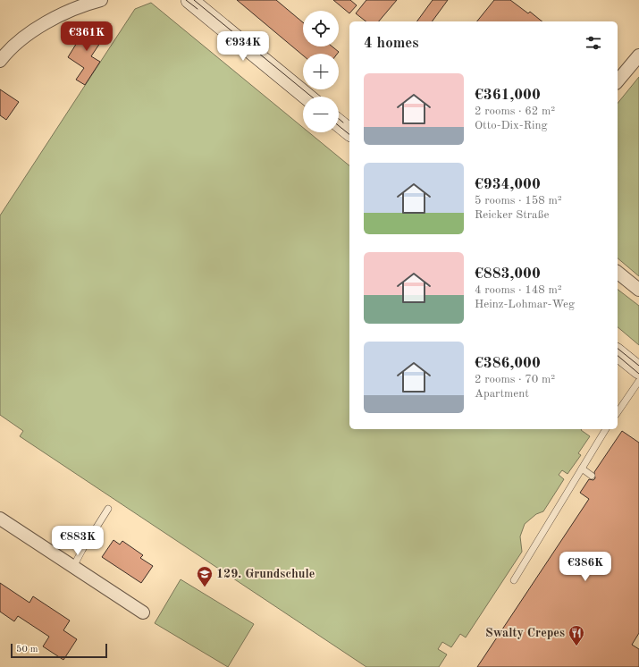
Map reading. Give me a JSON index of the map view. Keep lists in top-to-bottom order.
{
  "places": {
    "school or university": ["129. Grundschule"],
    "restaurant": ["Swalty Crepes"]
  },
  "scale_bar": "50 m",
  "page": {
    "map_buttons": ["+", "−"],
    "price": [
      "€361K",
      "€934K",
      "€883K",
      "€386K"
    ],
    "heading": "4 homes",
    "list": [
      {
        "name": "€361,000",
        "note": "2 rooms · 62 m² · Otto-Dix-Ring"
      },
      {
        "name": "€934,000",
        "note": "5 rooms · 158 m² · Reicker Straße"
      },
      {
        "name": "€883,000",
        "note": "4 rooms · 148 m² · Heinz-Lohmar-Weg"
      },
      {
        "name": "€386,000",
        "note": "2 rooms · 70 m² · Apartment"
      }
    ],
    "scale": "50 m"
  }
}
